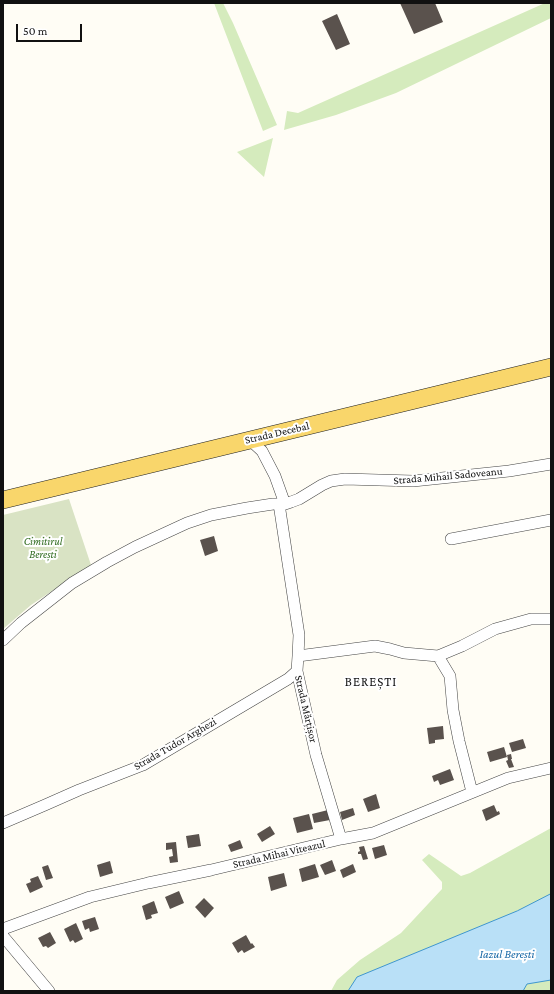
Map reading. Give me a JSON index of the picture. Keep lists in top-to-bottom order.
{
  "streets": {
    "main road": ["Strada Decebal"],
    "street": [
      "Strada Mihail Sadoveanu",
      "Strada Mărțișor",
      "Strada Tudor Arghezi",
      "Strada Mihai Viteazul"
    ]
  },
  "crossings": [
    ["Strada Decebal", "Strada Mărțișor"],
    ["Strada Mihail Sadoveanu", "Strada Mărțișor"],
    ["Strada Mărțișor", "Strada Tudor Arghezi"],
    ["Strada Mărțișor", "Strada Mihai Viteazul"]
  ],
  "districts": ["BEREȘTI"],
  "water": ["Iazul Berești"],
  "parks": ["Cimitirul Berești"],
  "scale_bar": "50 m"
}
